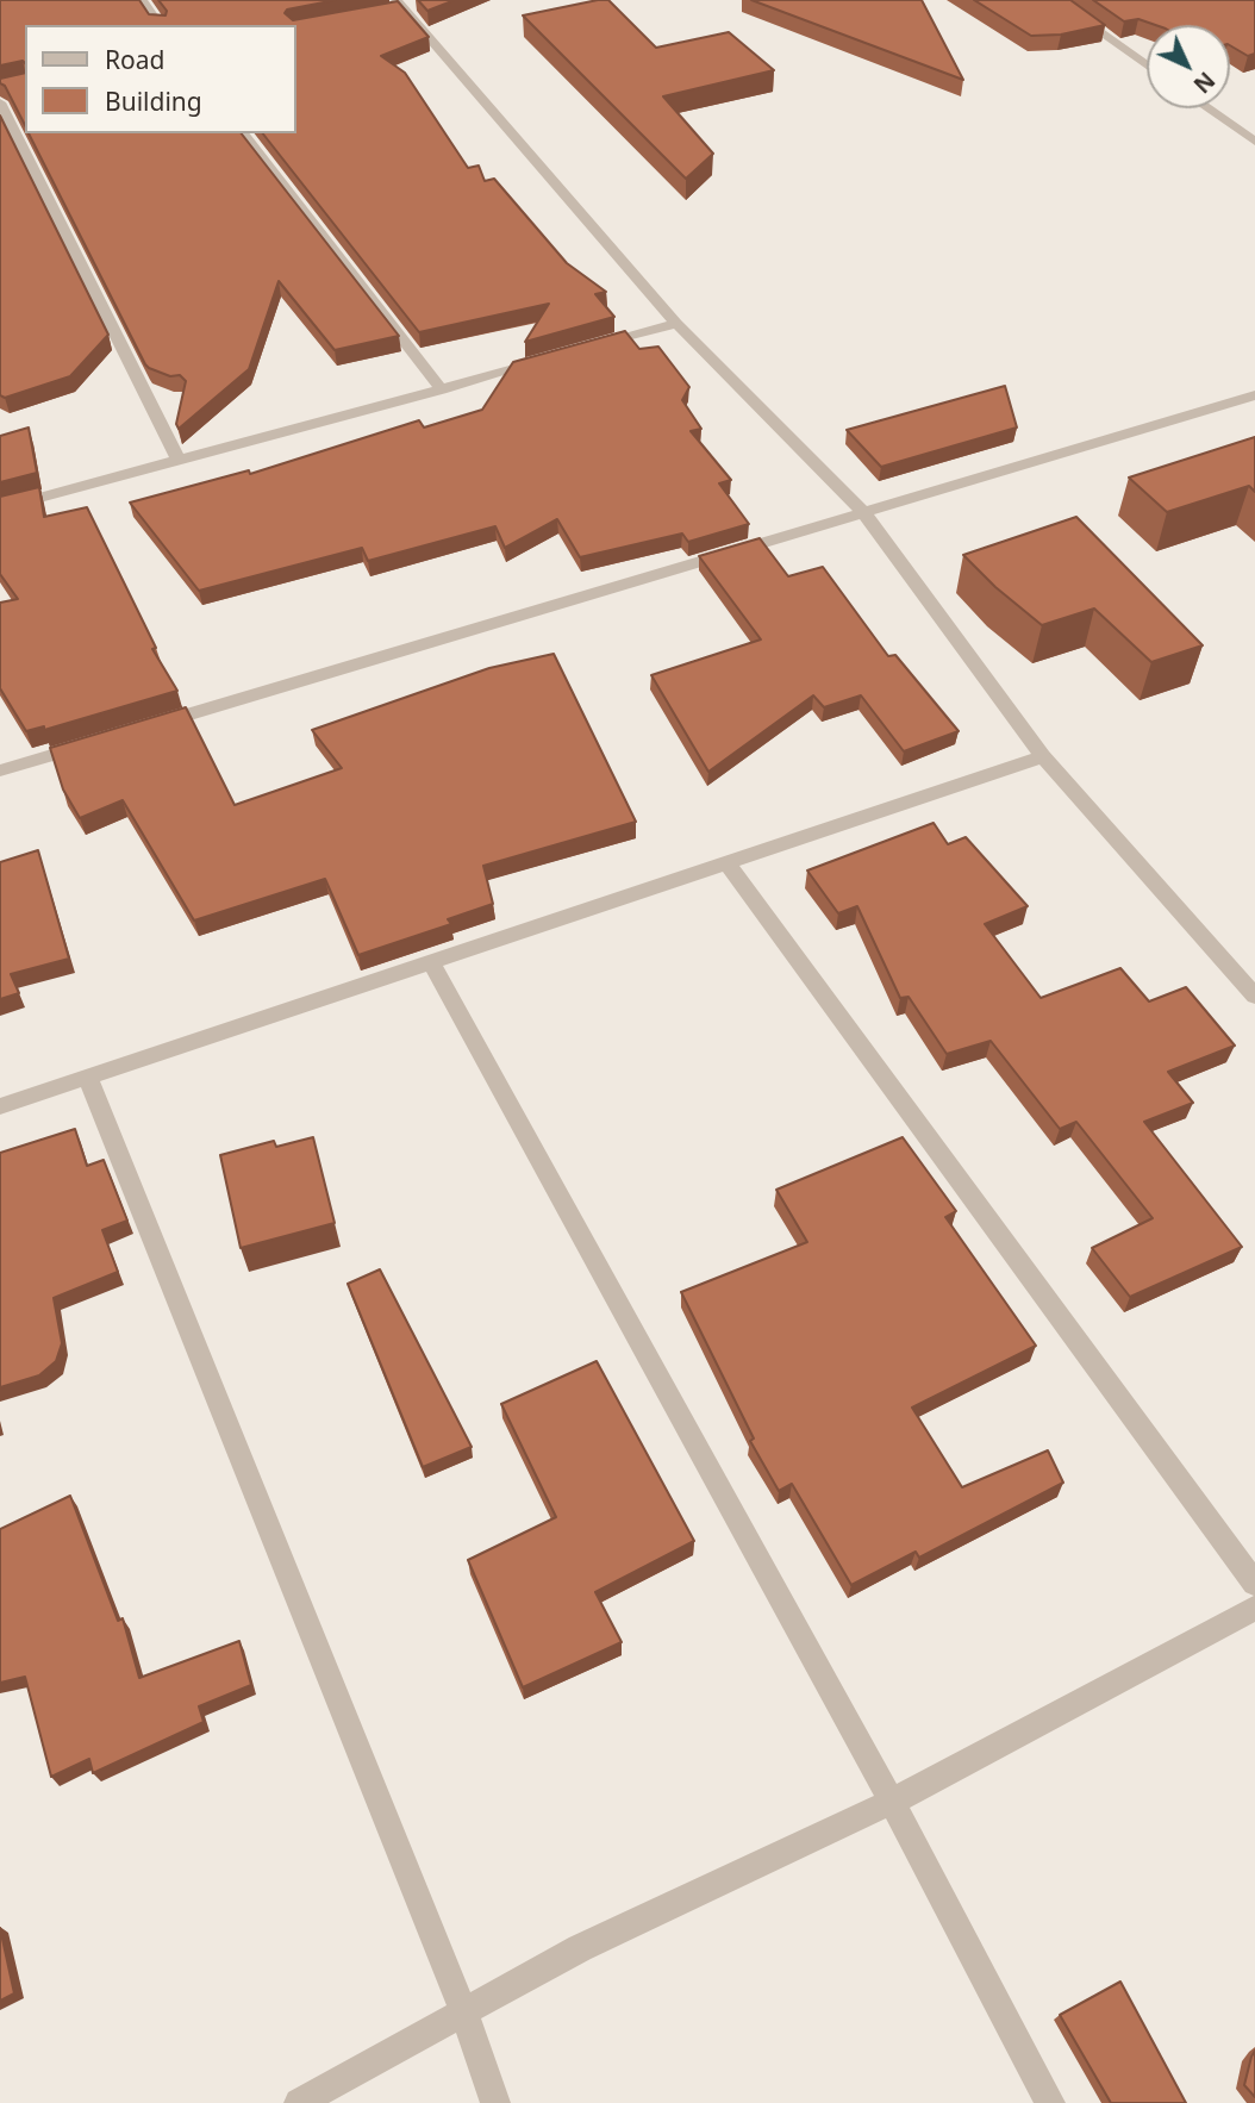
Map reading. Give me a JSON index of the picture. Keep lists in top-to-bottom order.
{
  "legend": ["Road", "Building"],
  "north": "bottom right"
}
